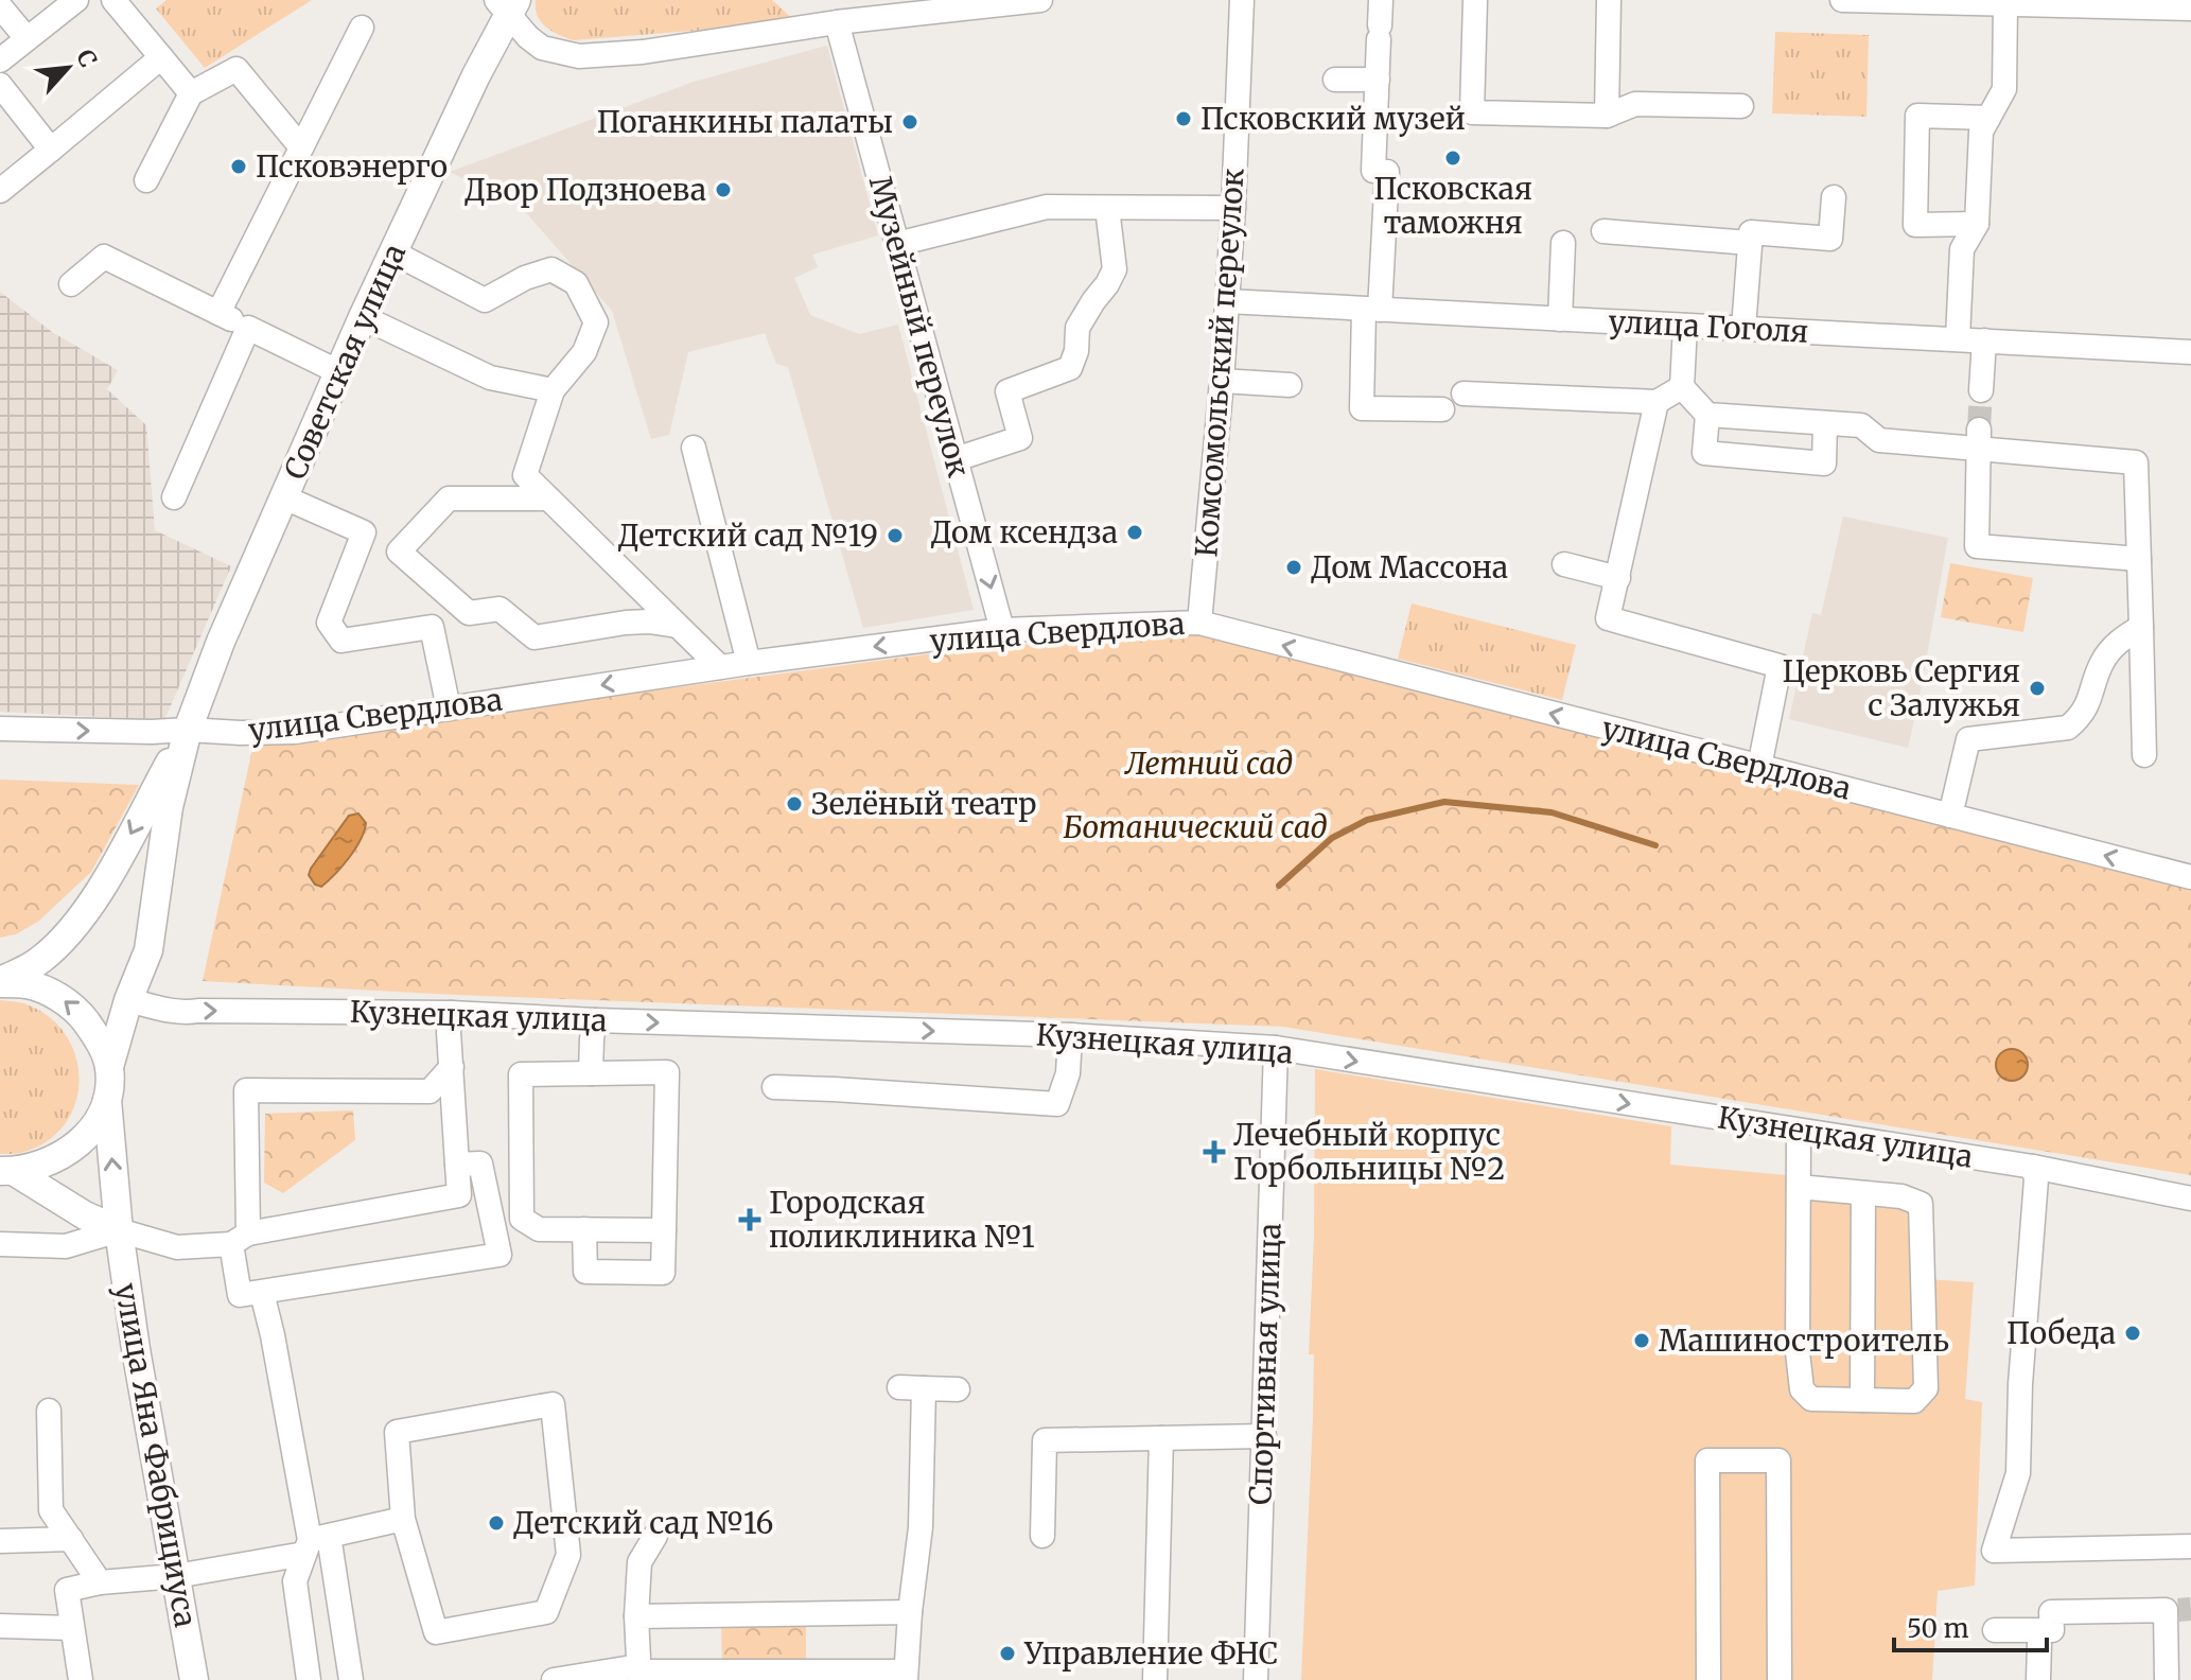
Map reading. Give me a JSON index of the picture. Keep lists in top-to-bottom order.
{
  "streets": {
    "main road": ["Советская улица", "улица Яна Фабрициуса"],
    "street": [
      "Музейный переулок",
      "улица Гоголя",
      "Комсомольский переулок",
      "улица Свердлова",
      "Кузнецкая улица",
      "Спортивная улица"
    ]
  },
  "crossings": [
    ["Музейный переулок", "улица Свердлова"],
    ["улица Гоголя", "Комсомольский переулок"],
    ["Советская улица", "улица Свердлова"],
    ["Советская улица", "Кузнецкая улица"],
    ["Советская улица", "улица Яна Фабрициуса"],
    ["Комсомольский переулок", "улица Свердлова"],
    ["Кузнецкая улица", "Спортивная улица"]
  ],
  "one_way": ["Кузнецкая улица"],
  "parks": ["Летний сад", "Ботанический сад"],
  "places": {
    "other": [
      "Псковский музей",
      "Поганкины палаты",
      "Псковская таможня",
      "Псковэнерго",
      "Двор Подзноева",
      "Дом ксендза",
      "Детский сад №19",
      "Дом Масcона",
      "Церковь Сергия с Залужья",
      "Зелёный театр",
      "Победа",
      "Машиностроитель",
      "Детский сад №16",
      "Управление ФНС"
    ],
    "health": ["Лечебный корпус Горбольницы №2", "Городская поликлиника №1"]
  },
  "scale_bar": "50 m",
  "north": "top right"
}
